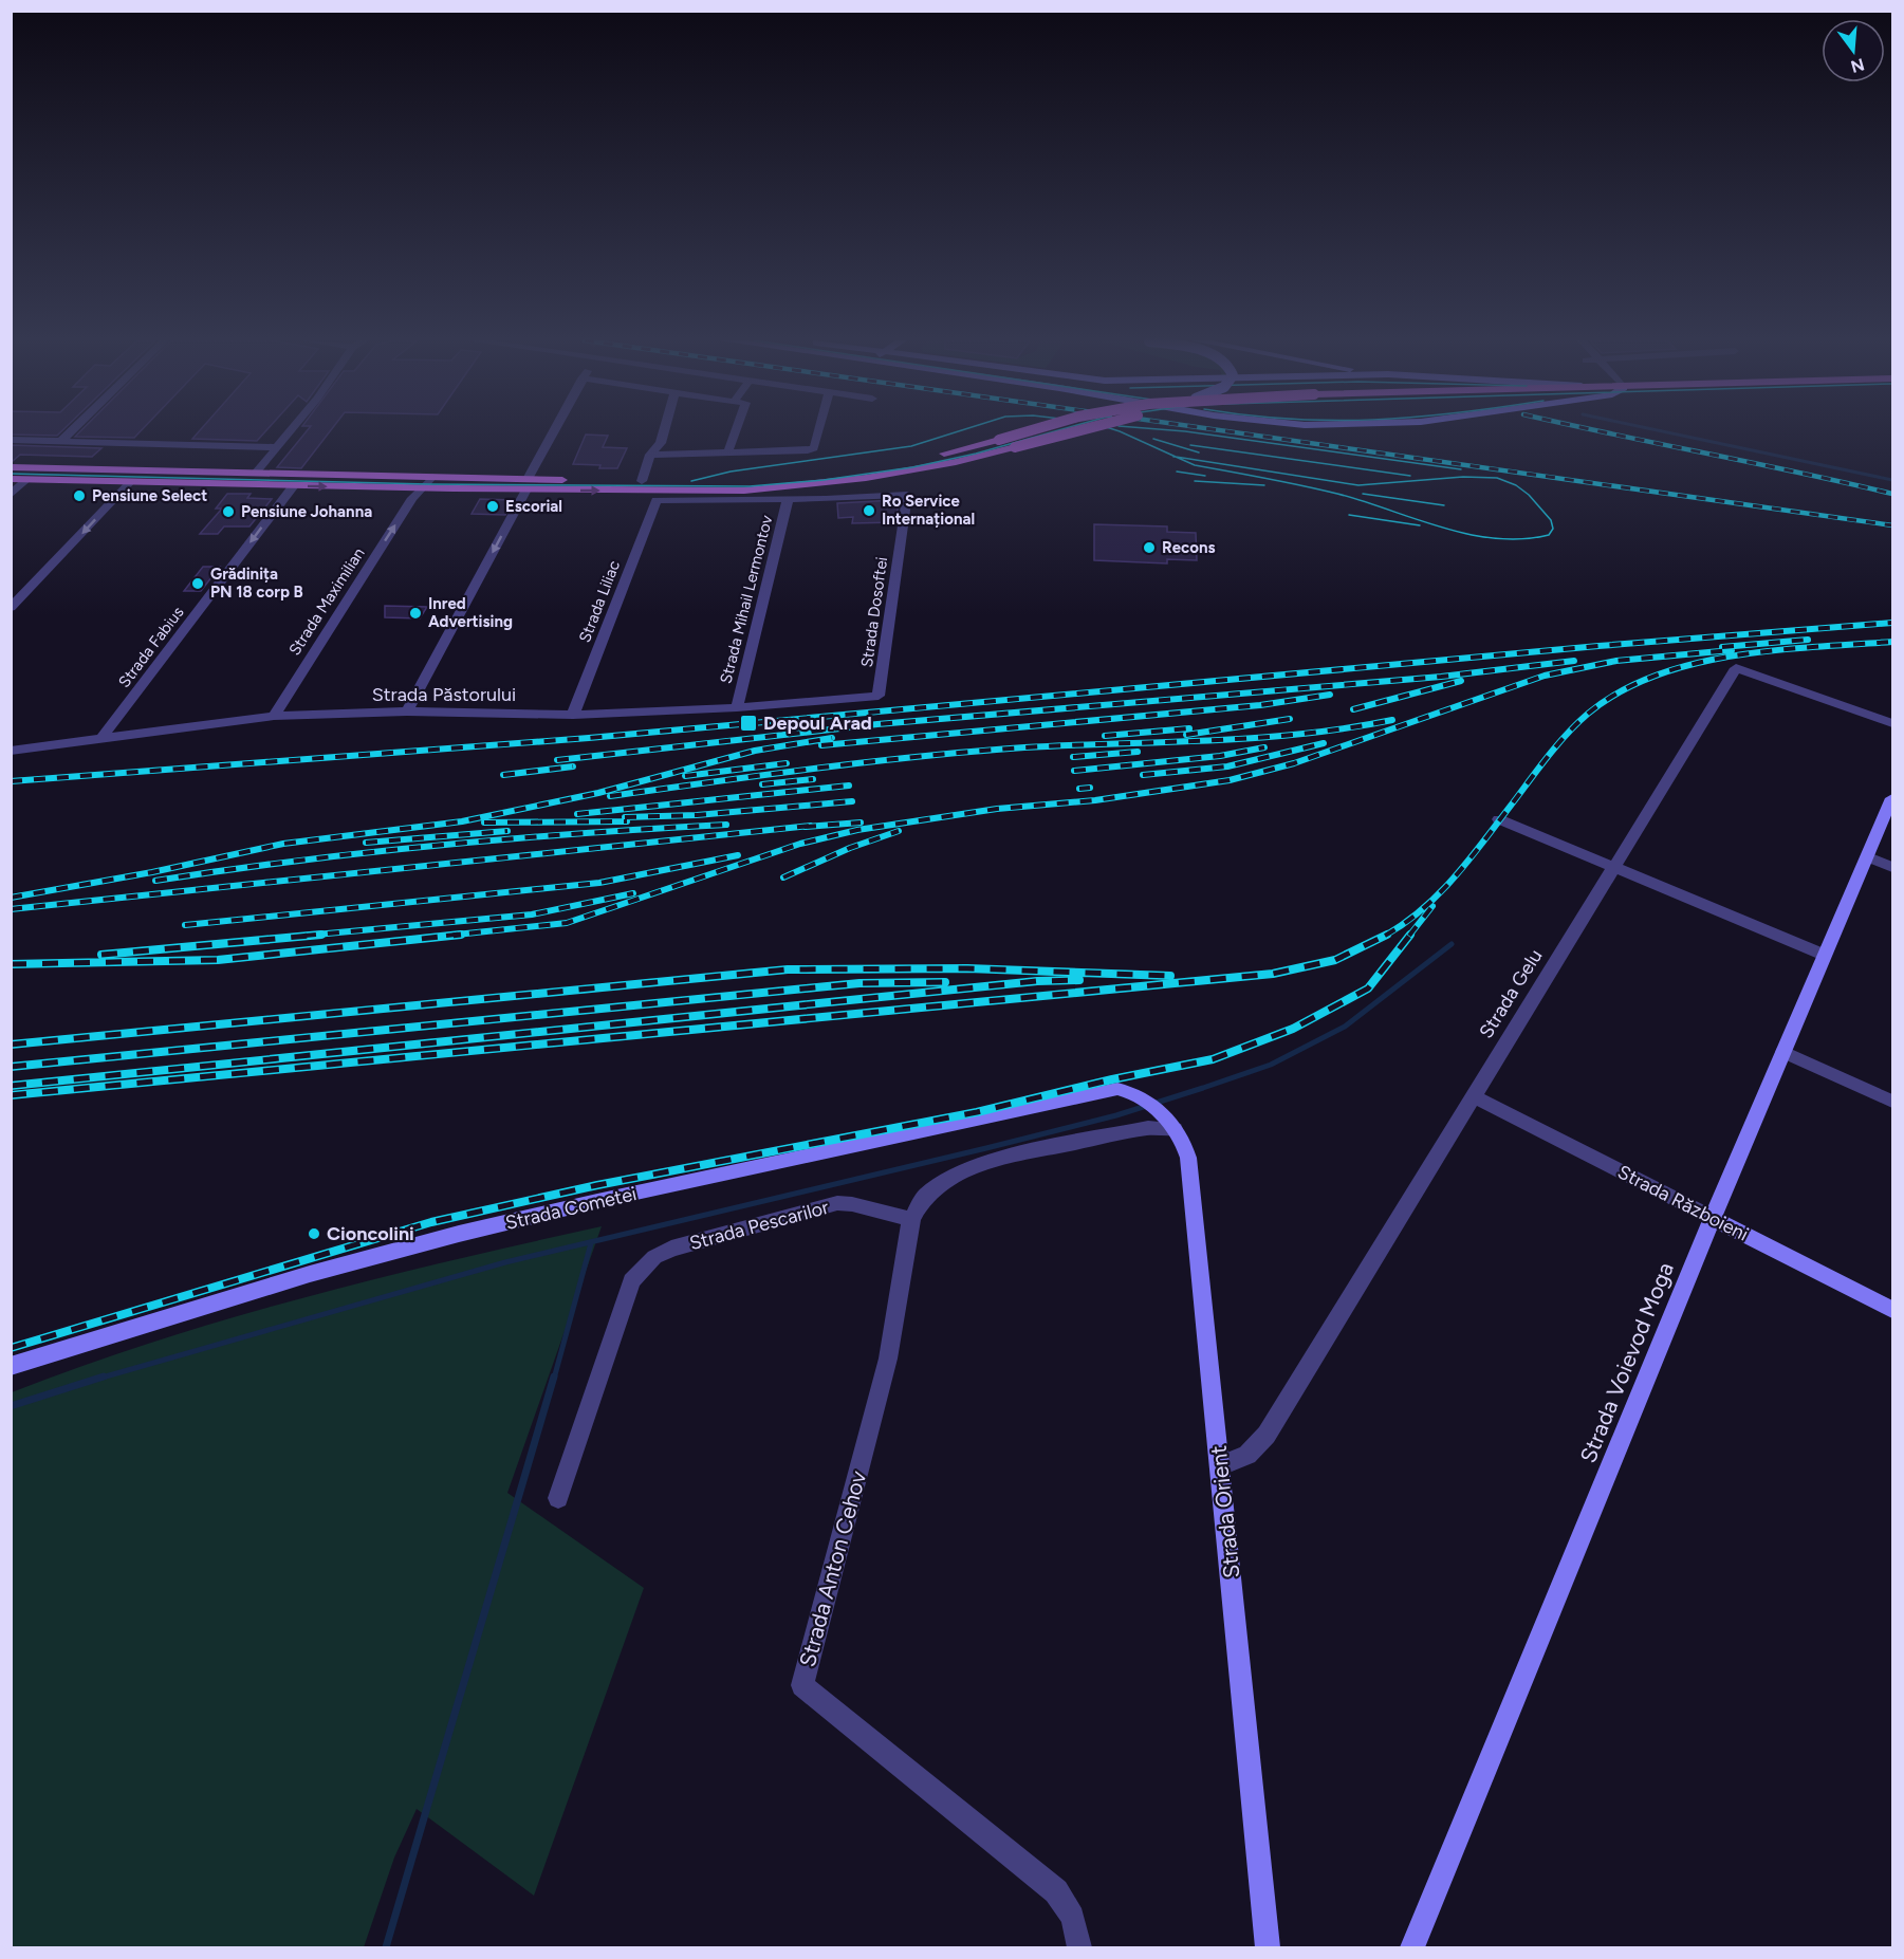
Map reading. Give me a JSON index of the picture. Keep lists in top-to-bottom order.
{
  "streets": {
    "street": [
      "Strada Mihail Lermontov",
      "Strada Maximilian",
      "Strada Liliac",
      "Strada Dosoftei",
      "Strada Fabius",
      "Strada Păstorului",
      "Strada Gelu",
      "Strada Războieni",
      "Strada Cometei",
      "Strada Pescarilor",
      "Strada Voievod Moga",
      "Strada Orient",
      "Strada Anton Cehov"
    ]
  },
  "crossings": [
    ["Strada Mihail Lermontov", "Strada Liliac"],
    ["Strada Mihail Lermontov", "Strada Dosoftei"],
    ["Strada Mihail Lermontov", "Strada Păstorului"],
    ["Strada Maximilian", "Strada Păstorului"],
    ["Strada Liliac", "Strada Dosoftei"],
    ["Strada Liliac", "Strada Păstorului"],
    ["Strada Dosoftei", "Strada Păstorului"],
    ["Strada Fabius", "Strada Păstorului"],
    ["Strada Gelu", "Strada Războieni"],
    ["Strada Gelu", "Strada Orient"],
    ["Strada Războieni", "Strada Voievod Moga"],
    ["Strada Cometei", "Strada Orient"],
    ["Strada Pescarilor", "Strada Anton Cehov"]
  ],
  "places": {
    "other": [
      "Pensiune Select",
      "Escorial",
      "Ro Service Internațional",
      "Pensiune Johanna",
      "Recons",
      "Grădinița PN 18 corp B",
      "Inred Advertising",
      "Cioncolini"
    ],
    "transit": ["Depoul Arad"]
  },
  "north": "bottom"
}
